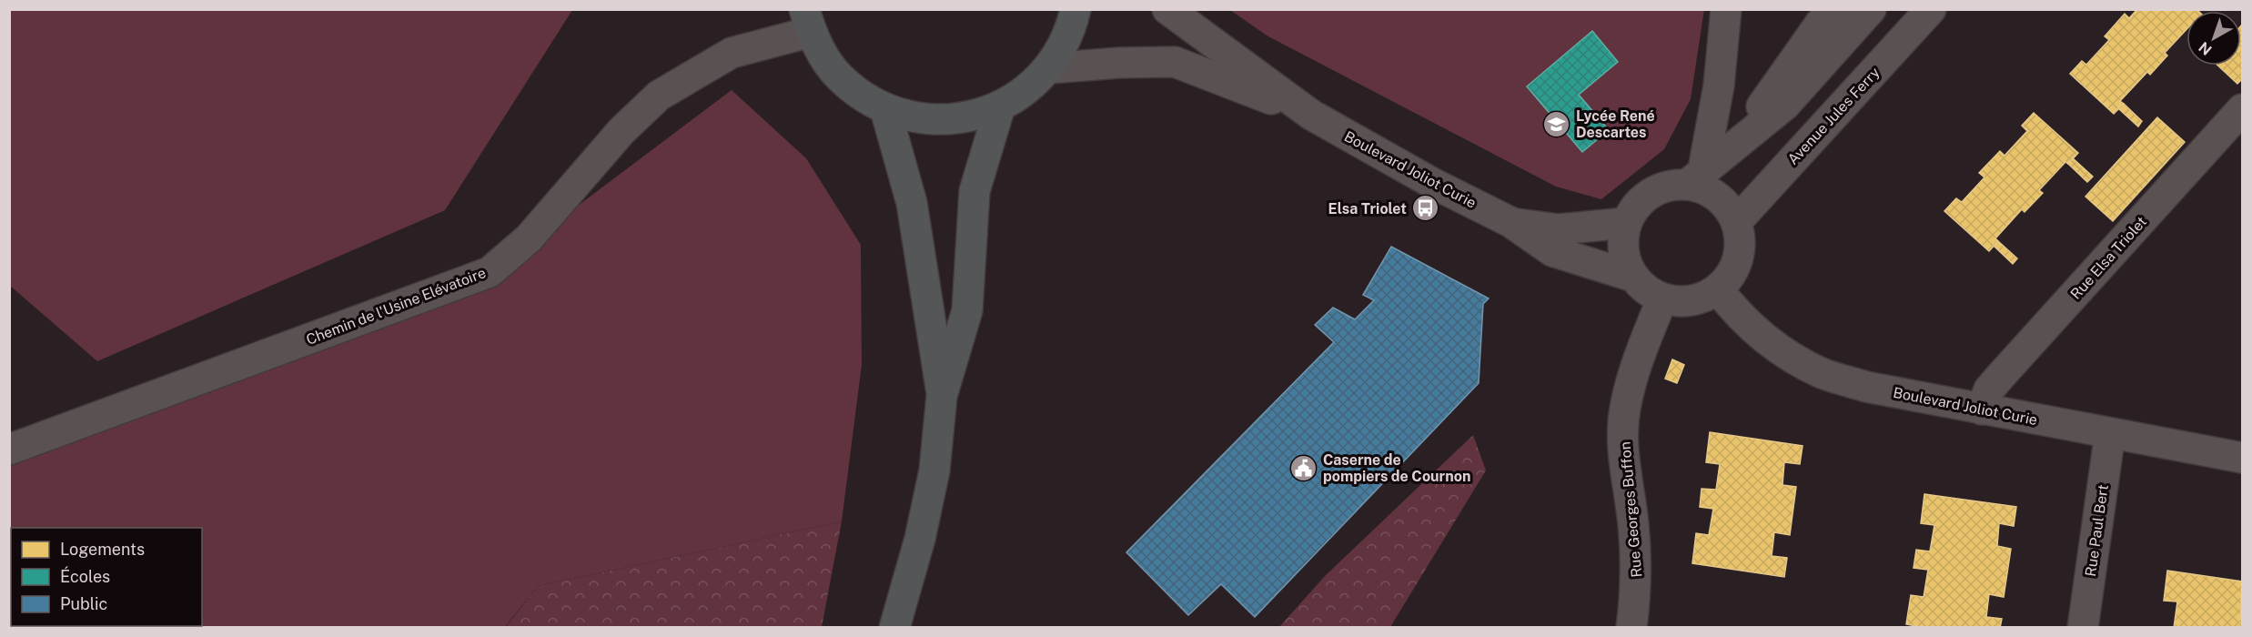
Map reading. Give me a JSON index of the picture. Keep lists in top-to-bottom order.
{
  "streets": {
    "street": [
      "Avenue Jules Ferry",
      "Boulevard Joliot Curie",
      "Rue Elsa Triolet",
      "Chemin de l'Usine Elévatoire",
      "Rue Georges Buffon",
      "Rue Paul Bert"
    ]
  },
  "crossings": [
    ["Avenue Jules Ferry", "Boulevard Joliot Curie"],
    ["Avenue Jules Ferry", "Rue Georges Buffon"],
    ["Boulevard Joliot Curie", "Rue Elsa Triolet"],
    ["Boulevard Joliot Curie", "Rue Georges Buffon"],
    ["Boulevard Joliot Curie", "Rue Paul Bert"]
  ],
  "places": {
    "school or university": ["Lycée René Descartes"],
    "bus stop": ["Elsa Triolet"],
    "public building": ["Caserne de pompiers de Cournon"]
  },
  "legend": ["Logements", "Écoles", "Public"],
  "north": "bottom left"
}
